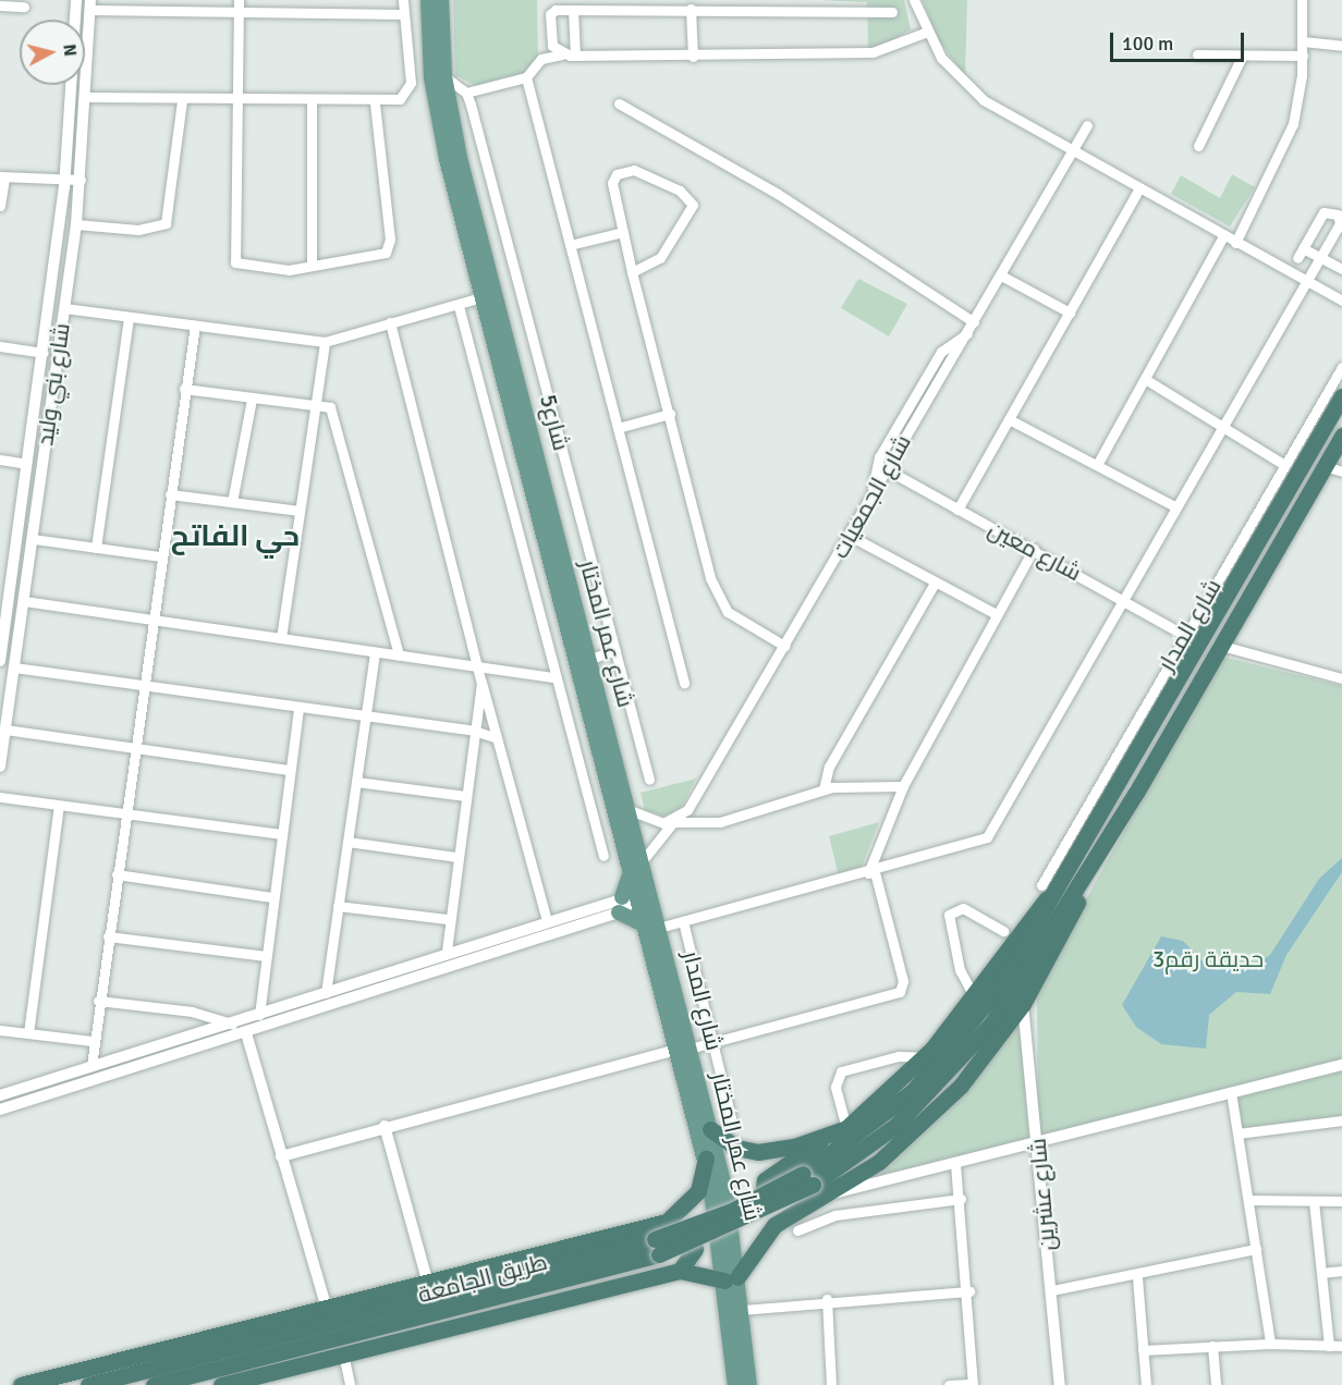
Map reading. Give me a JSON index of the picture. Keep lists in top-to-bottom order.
{
  "streets": {
    "highway": ["طريق الجامعة"],
    "main road": ["شارع عمر المختار"],
    "street": [
      "شارع بني وليد",
      "شارع5",
      "شارع الجمعيات",
      "شارع معين",
      "شارع المدار",
      "شارع عشرين"
    ]
  },
  "crossings": [
    ["شارع الجمعيات", "شارع معين"],
    ["شارع الجمعيات", "شارع عمر المختار"],
    ["شارع معين", "شارع المدار"]
  ],
  "districts": ["حي الفاتح"],
  "parks": ["حديقة رقم3"],
  "scale_bar": "100 m",
  "north": "right"
}
